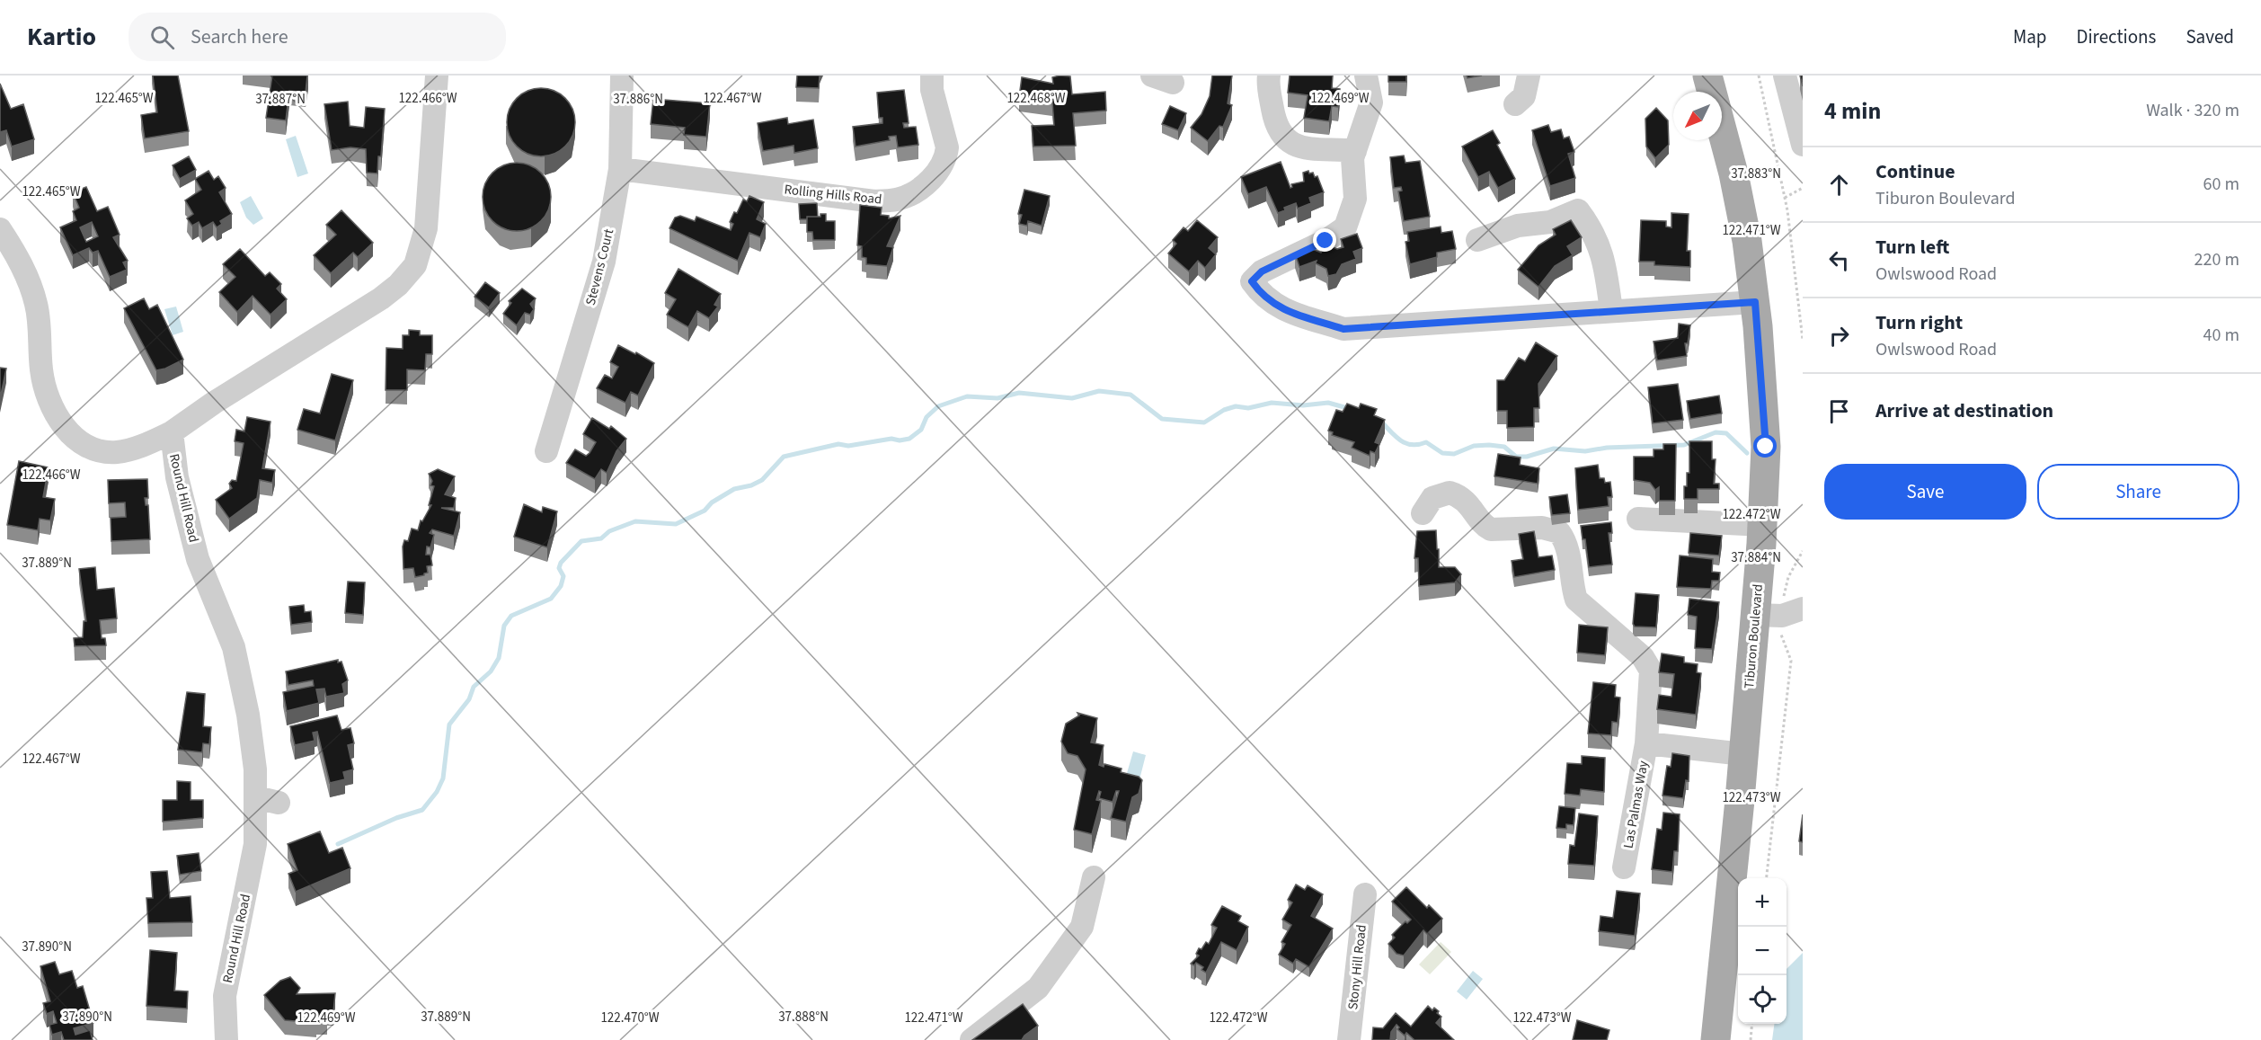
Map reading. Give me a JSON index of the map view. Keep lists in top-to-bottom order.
{
  "streets": {
    "main road": ["Tiburon Boulevard"],
    "street": [
      "Rolling Hills Road",
      "Stevens Court",
      "Round Hill Road",
      "Las Palmas Way",
      "Stony Hill Road"
    ]
  },
  "crossings": [
    ["Rolling Hills Road", "Stevens Court"],
    ["Tiburon Boulevard", "Las Palmas Way"]
  ],
  "north": "bottom left",
  "page": {
    "header": "Kartio",
    "search": "Search here",
    "nav": ["Map", "Directions", "Saved"],
    "heading": ["4 min", "Walk · 320 m"],
    "list": [
      ["Continue", "Tiburon Boulevard", "60 m"],
      ["Turn left", "Owlswood Road", "220 m"],
      ["Turn right", "Owlswood Road", "40 m"],
      "Arrive at destination"
    ],
    "buttons": ["Save", "Share"],
    "map_buttons": ["+", "−"]
  },
  "coordinates": [
    "122.465°W",
    "122.466°W",
    "122.467°W",
    "122.468°W",
    "122.469°W",
    "37.887°N",
    "37.886°N",
    "37.883°N",
    "122.471°W",
    "122.472°W",
    "37.884°N",
    "37.889°N",
    "122.473°W",
    "37.890°N",
    "37.888°N",
    "122.470°W"
  ]
}
